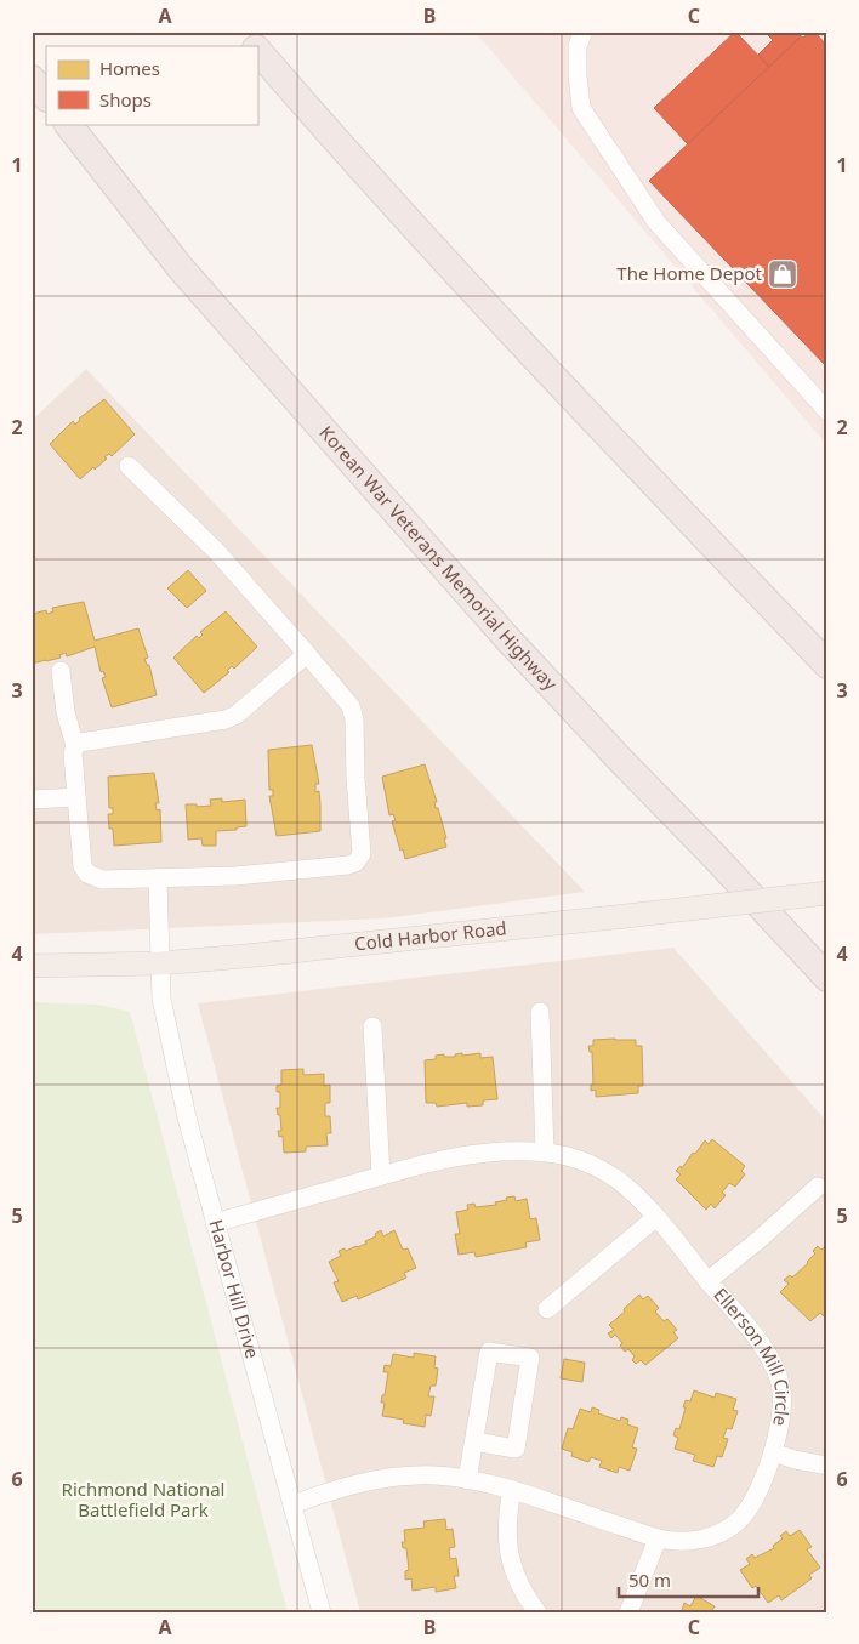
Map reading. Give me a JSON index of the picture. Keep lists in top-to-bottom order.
{
  "streets": {
    "highway": ["Korean War Veterans Memorial Highway"],
    "main road": ["Cold Harbor Road"],
    "street": ["Harbor Hill Drive", "Ellerson Mill Circle"]
  },
  "crossings": [
    ["Cold Harbor Road", "Harbor Hill Drive"],
    ["Harbor Hill Drive", "Ellerson Mill Circle"]
  ],
  "parks": ["Richmond National Battlefield Park"],
  "places": {
    "shop": ["The Home Depot"]
  },
  "legend": ["Homes", "Shops"],
  "scale_bar": "50 m",
  "grid": {
    "columns": ["A", "B", "C"],
    "rows": [
      "1",
      "2",
      "3",
      "4",
      "5",
      "6"
    ]
  }
}
